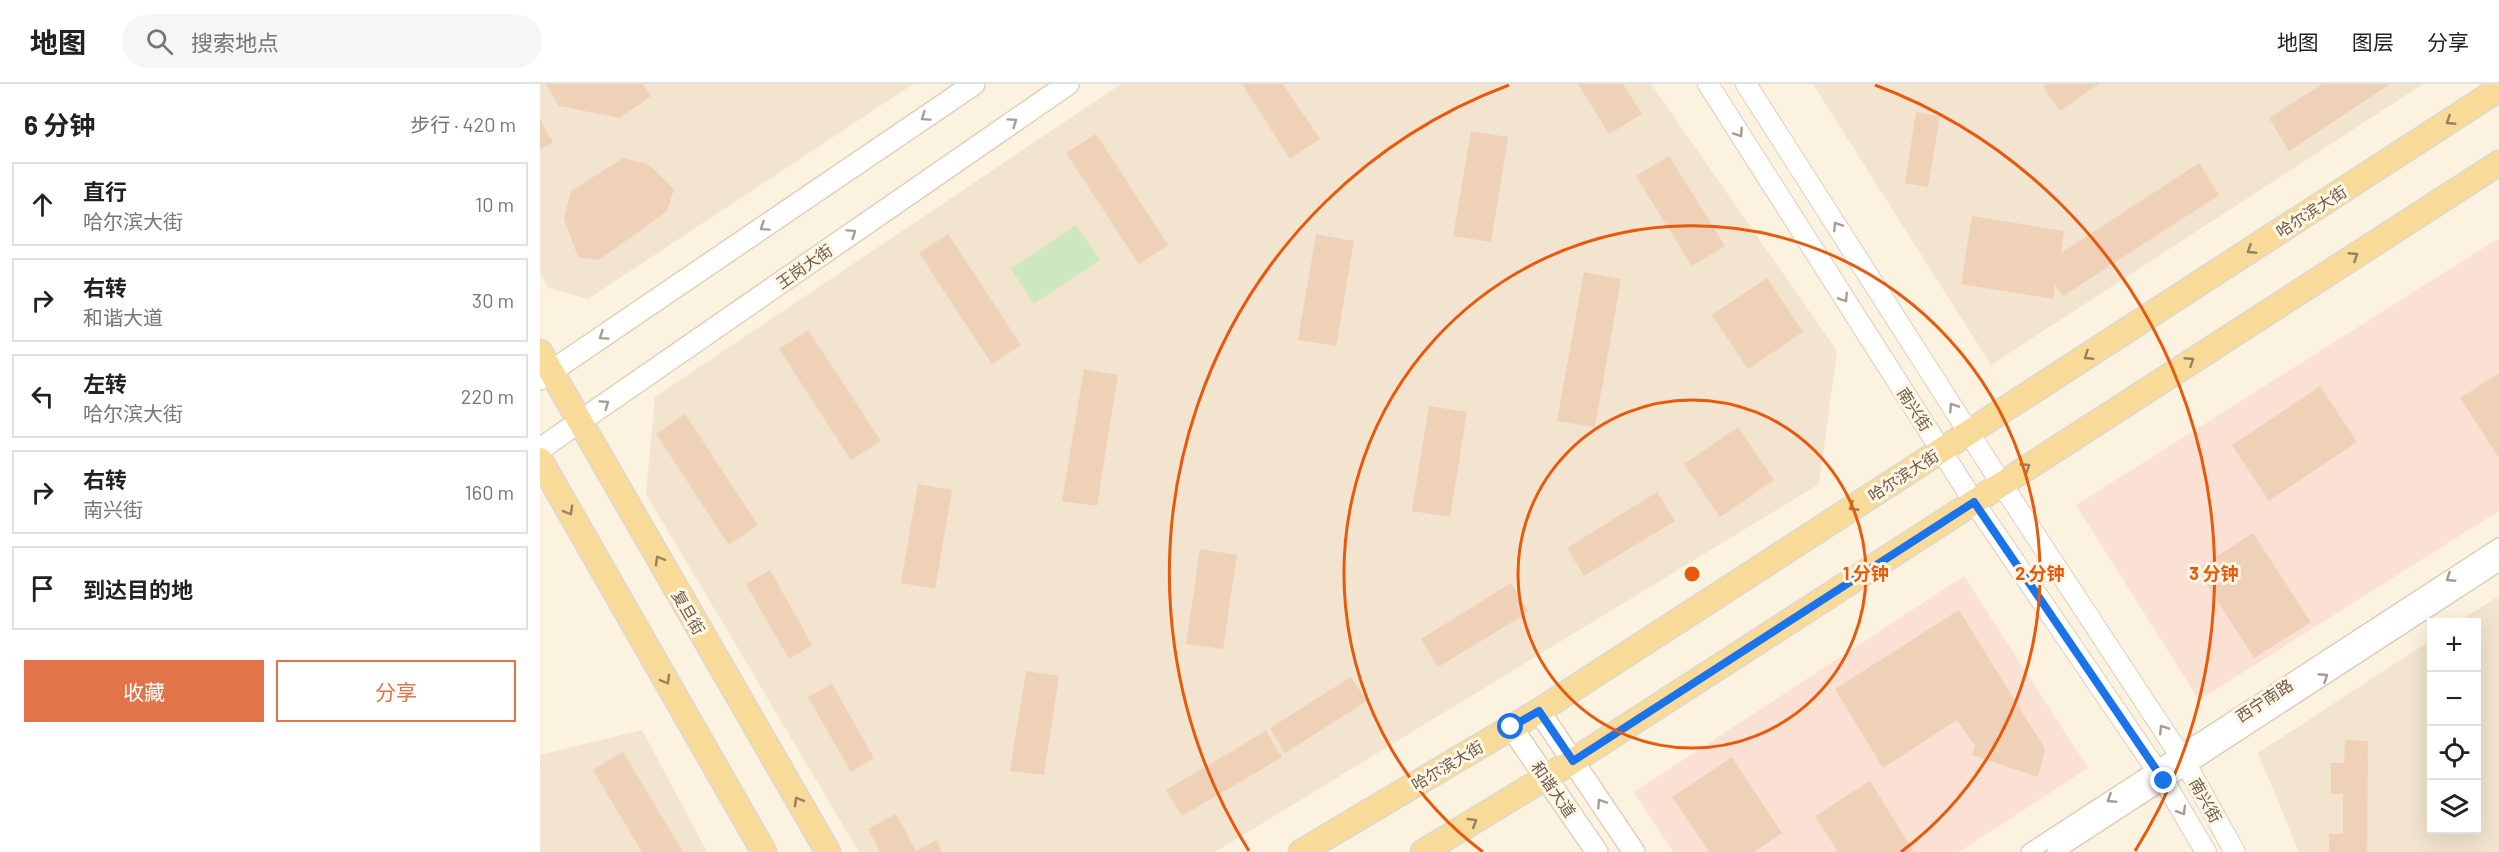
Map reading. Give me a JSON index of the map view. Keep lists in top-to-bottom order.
{
  "streets": {
    "main road": [
      "哈尔滨大街",
      "王岗大街",
      "复旦街",
      "和谐大道"
    ],
    "street": ["南兴街", "西宁南路"]
  },
  "crossings": [
    ["哈尔滨大街", "南兴街"],
    ["哈尔滨大街", "和谐大道"],
    ["王岗大街", "复旦街"],
    ["南兴街", "西宁南路"]
  ],
  "page": {
    "header": "地图",
    "search": "搜索地点",
    "nav": ["地图", "图层", "分享"],
    "heading": ["6 分钟", "步行 · 420 m"],
    "list": [
      ["直行", "哈尔滨大街", "10 m"],
      ["右转", "和谐大道", "30 m"],
      ["左转", "哈尔滨大街", "220 m"],
      ["右转", "南兴街", "160 m"],
      "到达目的地"
    ],
    "map_buttons": ["+", "−"],
    "buttons": ["收藏", "分享"]
  },
  "rings": ["1 分钟", "2 分钟", "3 分钟"]
}
